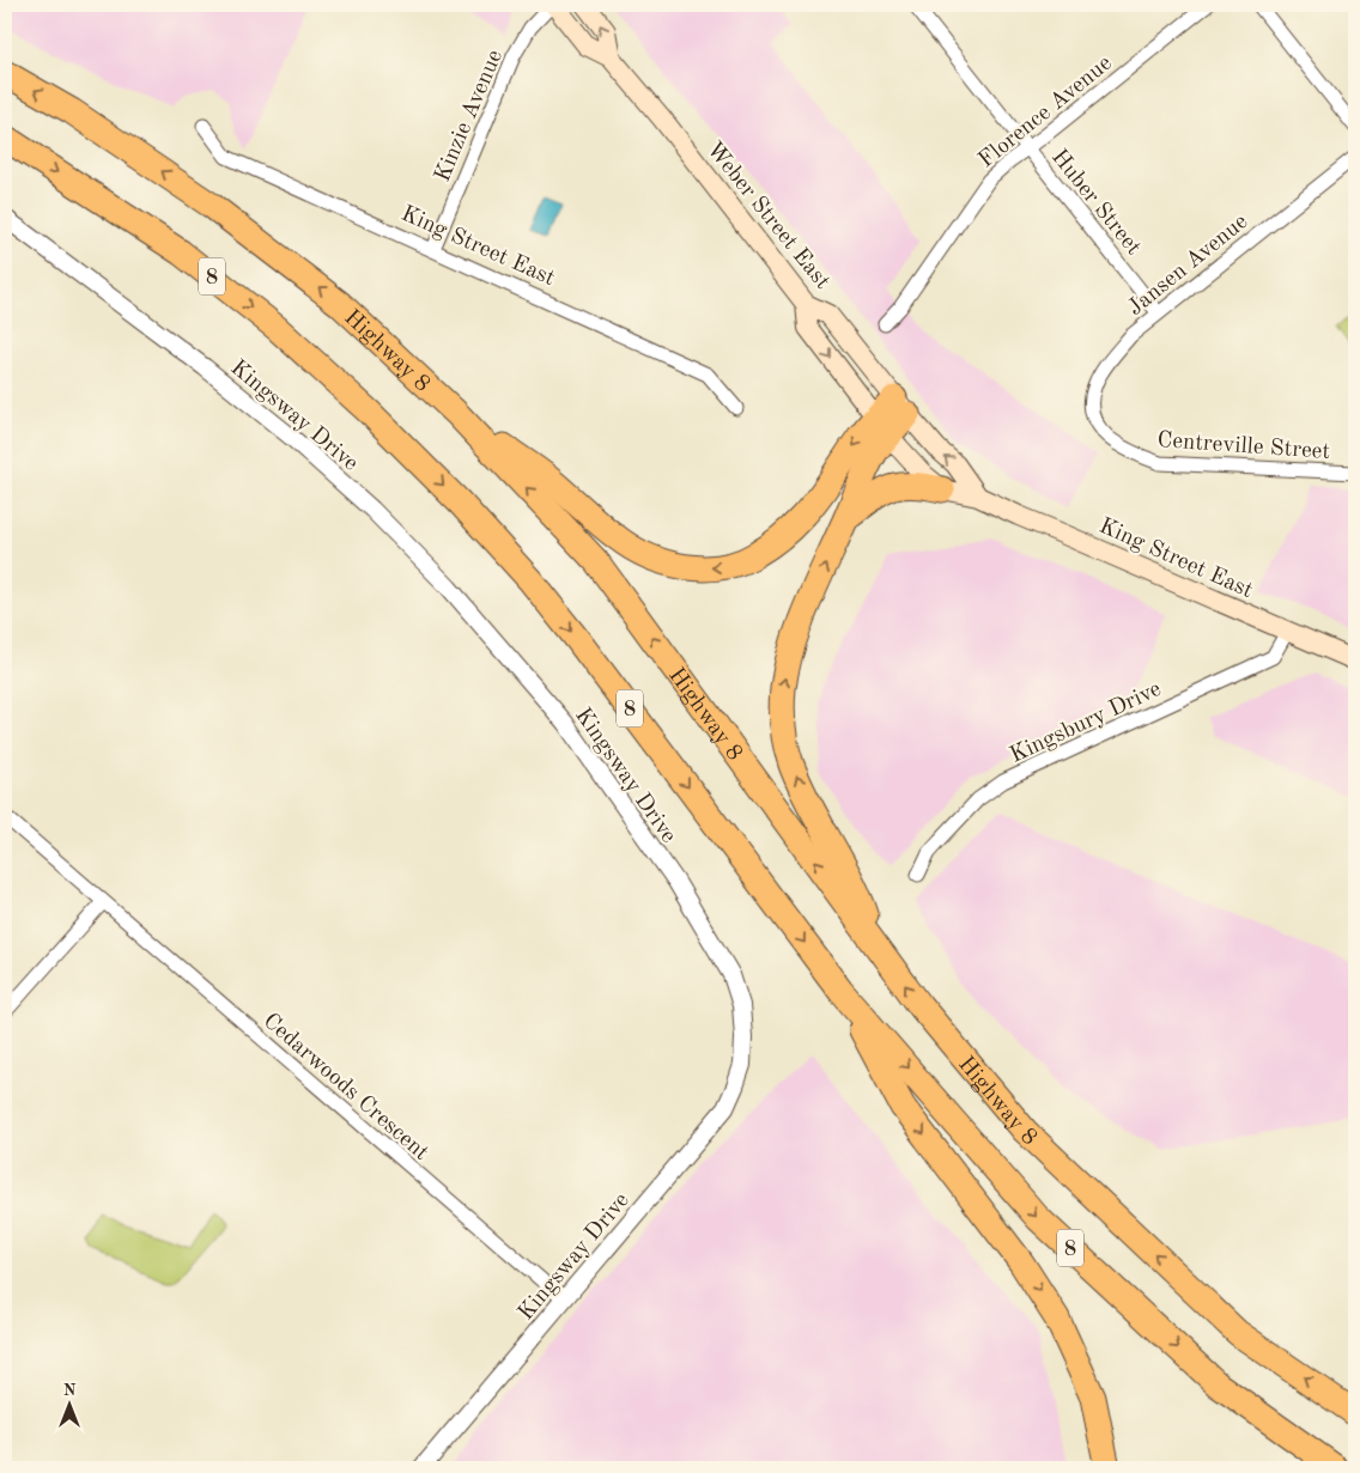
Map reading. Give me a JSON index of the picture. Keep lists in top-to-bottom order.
{
  "streets": {
    "highway": ["8", "Highway 8"],
    "main road": ["Weber Street East", "King Street East"],
    "street": [
      "Florence Avenue",
      "Kinzie Avenue",
      "Huber Street",
      "Jansen Avenue",
      "Kingsway Drive",
      "Centreville Street",
      "Kingsbury Drive",
      "Cedarwoods Crescent"
    ]
  },
  "crossings": [
    ["Florence Avenue", "Huber Street"],
    ["Kinzie Avenue", "Weber Street East"],
    ["Kinzie Avenue", "King Street East"],
    ["Huber Street", "Jansen Avenue"],
    ["Weber Street East", "King Street East"],
    ["King Street East", "Kingsbury Drive"],
    ["Jansen Avenue", "Centreville Street"],
    ["Kingsway Drive", "Cedarwoods Crescent"]
  ],
  "north": "top"
}
